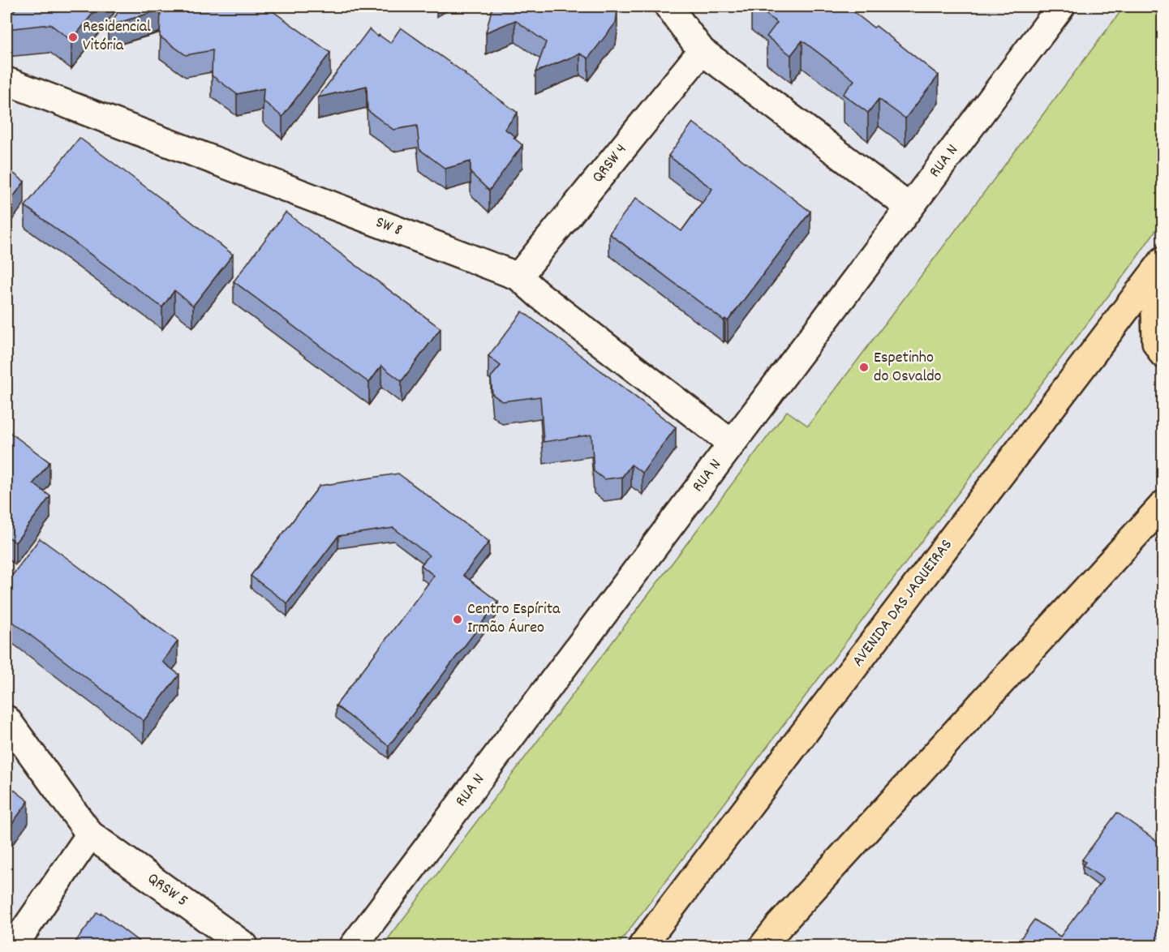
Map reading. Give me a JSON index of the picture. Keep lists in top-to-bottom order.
{
  "streets": {
    "main road": ["AVENIDA DAS JAQUEIRAS"],
    "street": [
      "RUA N",
      "QRSW 4",
      "SW 8",
      "QRSW 5"
    ]
  },
  "crossings": [
    ["RUA N", "SW 8"],
    ["QRSW 4", "SW 8"]
  ],
  "places": ["Residencial Vitória", "Espetinho do Osvaldo", "Centro Espírita Irmão Áureo"]
}
